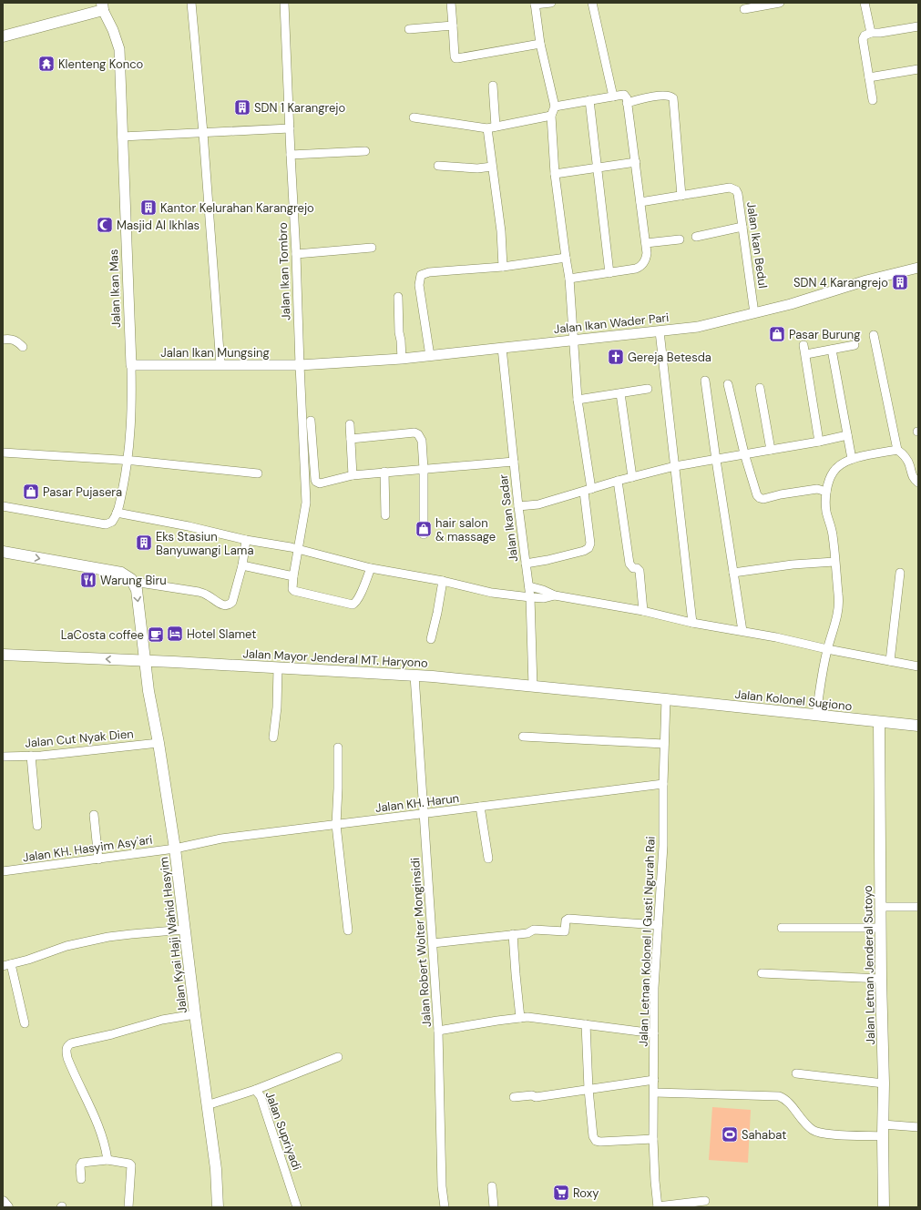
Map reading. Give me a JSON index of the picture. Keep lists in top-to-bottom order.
{
  "streets": {
    "main road": [
      "Jalan Mayor Jenderal MT. Haryono",
      "Jalan Kolonel Sugiono",
      "Jalan Kyai Haji Wahid Hasyim",
      "Jalan Letnan Jenderal Sutoyo"
    ],
    "street": [
      "Jalan Ikan Bedul",
      "Jalan Ikan Tombro",
      "Jalan Ikan Mas",
      "Jalan Ikan Wader Pari",
      "Jalan Ikan Mungsing",
      "Jalan Ikan Sadar",
      "Jalan Cut Nyak Dien",
      "Jalan KH. Harun",
      "Jalan KH. Hasyim Asy'ari",
      "Jalan Letnan Kolonel I Gusti Ngurah Rai",
      "Jalan Robert Wolter Monginsidi",
      "Jalan Supriyadi"
    ]
  },
  "crossings": [
    ["Jalan Ikan Bedul", "Jalan Ikan Wader Pari"],
    ["Jalan Ikan Tombro", "Jalan Ikan Wader Pari"],
    ["Jalan Ikan Tombro", "Jalan Ikan Mungsing"],
    ["Jalan Ikan Mas", "Jalan Ikan Mungsing"],
    ["Jalan Ikan Wader Pari", "Jalan Ikan Mungsing"],
    ["Jalan Ikan Wader Pari", "Jalan Ikan Sadar"],
    ["Jalan Ikan Sadar", "Jalan Mayor Jenderal MT. Haryono"],
    ["Jalan Mayor Jenderal MT. Haryono", "Jalan Kolonel Sugiono"],
    ["Jalan Mayor Jenderal MT. Haryono", "Jalan Kyai Haji Wahid Hasyim"],
    ["Jalan Mayor Jenderal MT. Haryono", "Jalan Letnan Kolonel I Gusti Ngurah Rai"],
    ["Jalan Mayor Jenderal MT. Haryono", "Jalan Robert Wolter Monginsidi"],
    ["Jalan Kolonel Sugiono", "Jalan Letnan Kolonel I Gusti Ngurah Rai"],
    ["Jalan Kolonel Sugiono", "Jalan Letnan Jenderal Sutoyo"],
    ["Jalan Cut Nyak Dien", "Jalan Kyai Haji Wahid Hasyim"],
    ["Jalan KH. Harun", "Jalan KH. Hasyim Asy'ari"],
    ["Jalan KH. Harun", "Jalan Kyai Haji Wahid Hasyim"],
    ["Jalan KH. Harun", "Jalan Letnan Kolonel I Gusti Ngurah Rai"],
    ["Jalan KH. Harun", "Jalan Robert Wolter Monginsidi"],
    ["Jalan KH. Hasyim Asy'ari", "Jalan Kyai Haji Wahid Hasyim"],
    ["Jalan Kyai Haji Wahid Hasyim", "Jalan Supriyadi"]
  ],
  "places": {
    "temple": ["Klenteng Konco"],
    "building": [
      "SDN 1 Karangrejo",
      "Kantor Kelurahan Karangrejo",
      "SDN 4 Karangrejo",
      "Eks Stasiun Banyuwangi Lama"
    ],
    "mosque": ["Masjid Al Ikhlas"],
    "shop": ["Pasar Burung", "Pasar Pujasera", "hair salon & massage"],
    "church": ["Gereja Betesda"],
    "restaurant": ["Warung Biru"],
    "hotel": ["Hotel Slamet"],
    "cafe": ["LaCosta coffee"],
    "sports": ["Sahabat"],
    "supermarket": ["Roxy"]
  }
}
